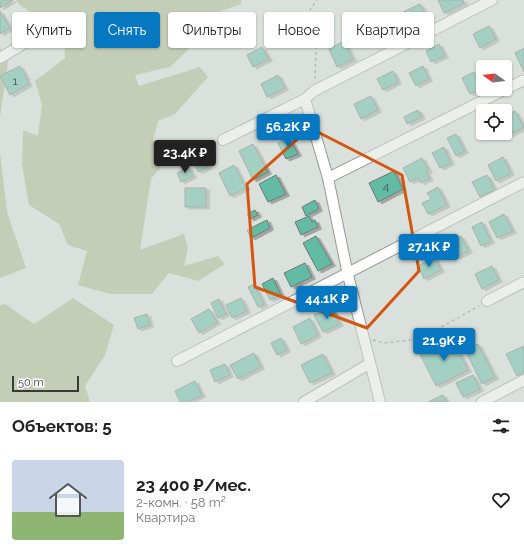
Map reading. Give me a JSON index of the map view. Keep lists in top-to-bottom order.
{
  "house_numbers": ["1", "4"],
  "scale_bar": "50 m",
  "north": "left",
  "page": {
    "chip": [
      "Купить",
      "Снять",
      "Фильтры",
      "Новое",
      "Квартира"
    ],
    "price": [
      "56.2K ₽",
      "23.4K ₽",
      "27.1K ₽",
      "44.1K ₽",
      "21.9K ₽"
    ],
    "scale": "50 m",
    "heading": "Объектов: 5",
    "list": [
      {
        "name": "23 400 ₽/мес.",
        "note": "2-комн. · 58 m² · Квартира"
      }
    ]
  }
}
